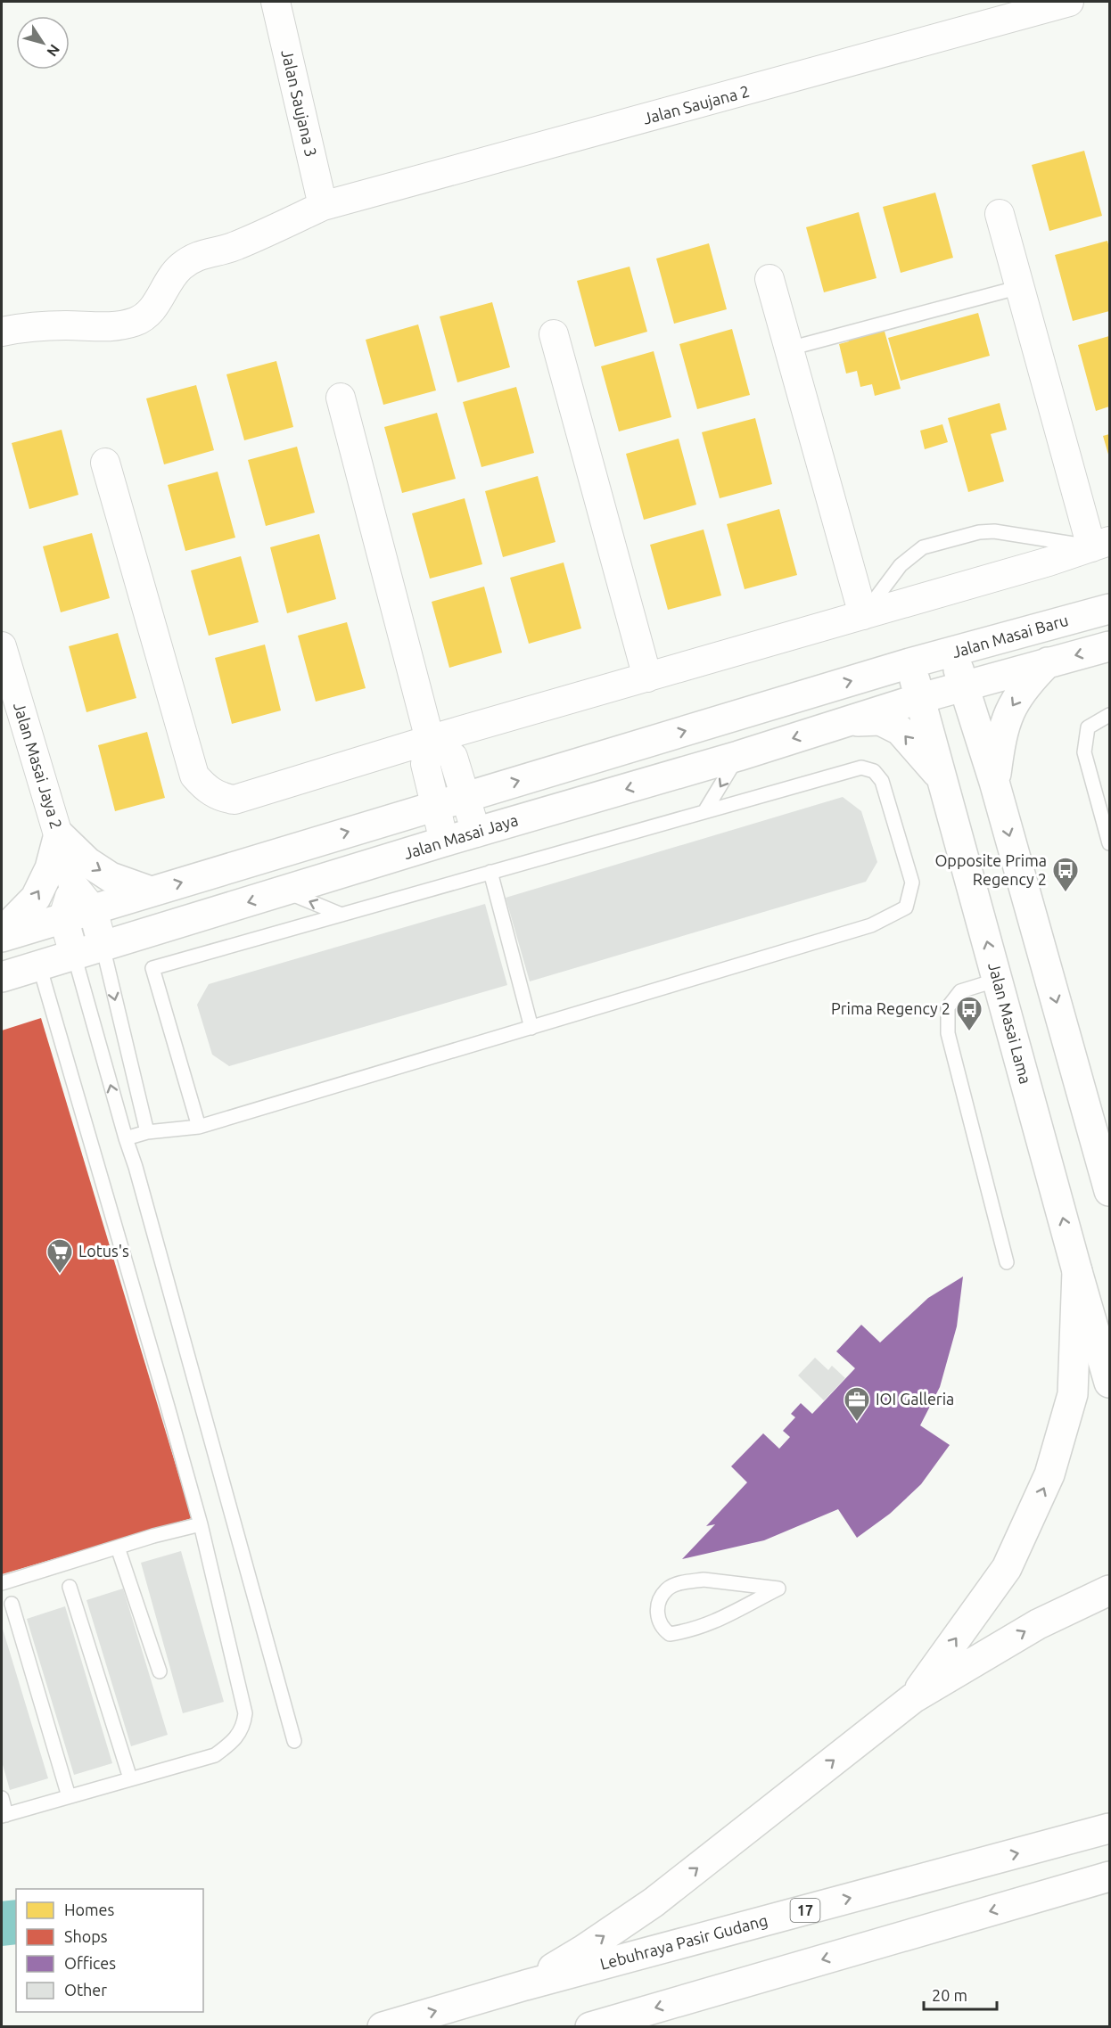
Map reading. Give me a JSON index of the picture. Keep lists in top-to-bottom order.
{
  "streets": {
    "main road": [
      "Jalan Masai Baru",
      "Jalan Masai Jaya",
      "Jalan Masai Lama",
      "17",
      "Lebuhraya Pasir Gudang"
    ],
    "street": ["Jalan Saujana 3", "Jalan Saujana 2", "Jalan Masai Jaya 2"]
  },
  "crossings": [
    ["Jalan Saujana 3", "Jalan Saujana 2"],
    ["Jalan Masai Baru", "Jalan Masai Lama"],
    ["Jalan Masai Jaya 2", "Jalan Masai Jaya"],
    ["Jalan Masai Jaya", "Jalan Masai Lama"]
  ],
  "places": {
    "bus stop": ["Opposite Prima Regency 2", "Prima Regency 2"],
    "supermarket": ["Lotus's"],
    "office": ["IOI Galleria"]
  },
  "legend": [
    "Homes",
    "Shops",
    "Offices",
    "Other"
  ],
  "scale_bar": "20 m",
  "north": "bottom right"
}
